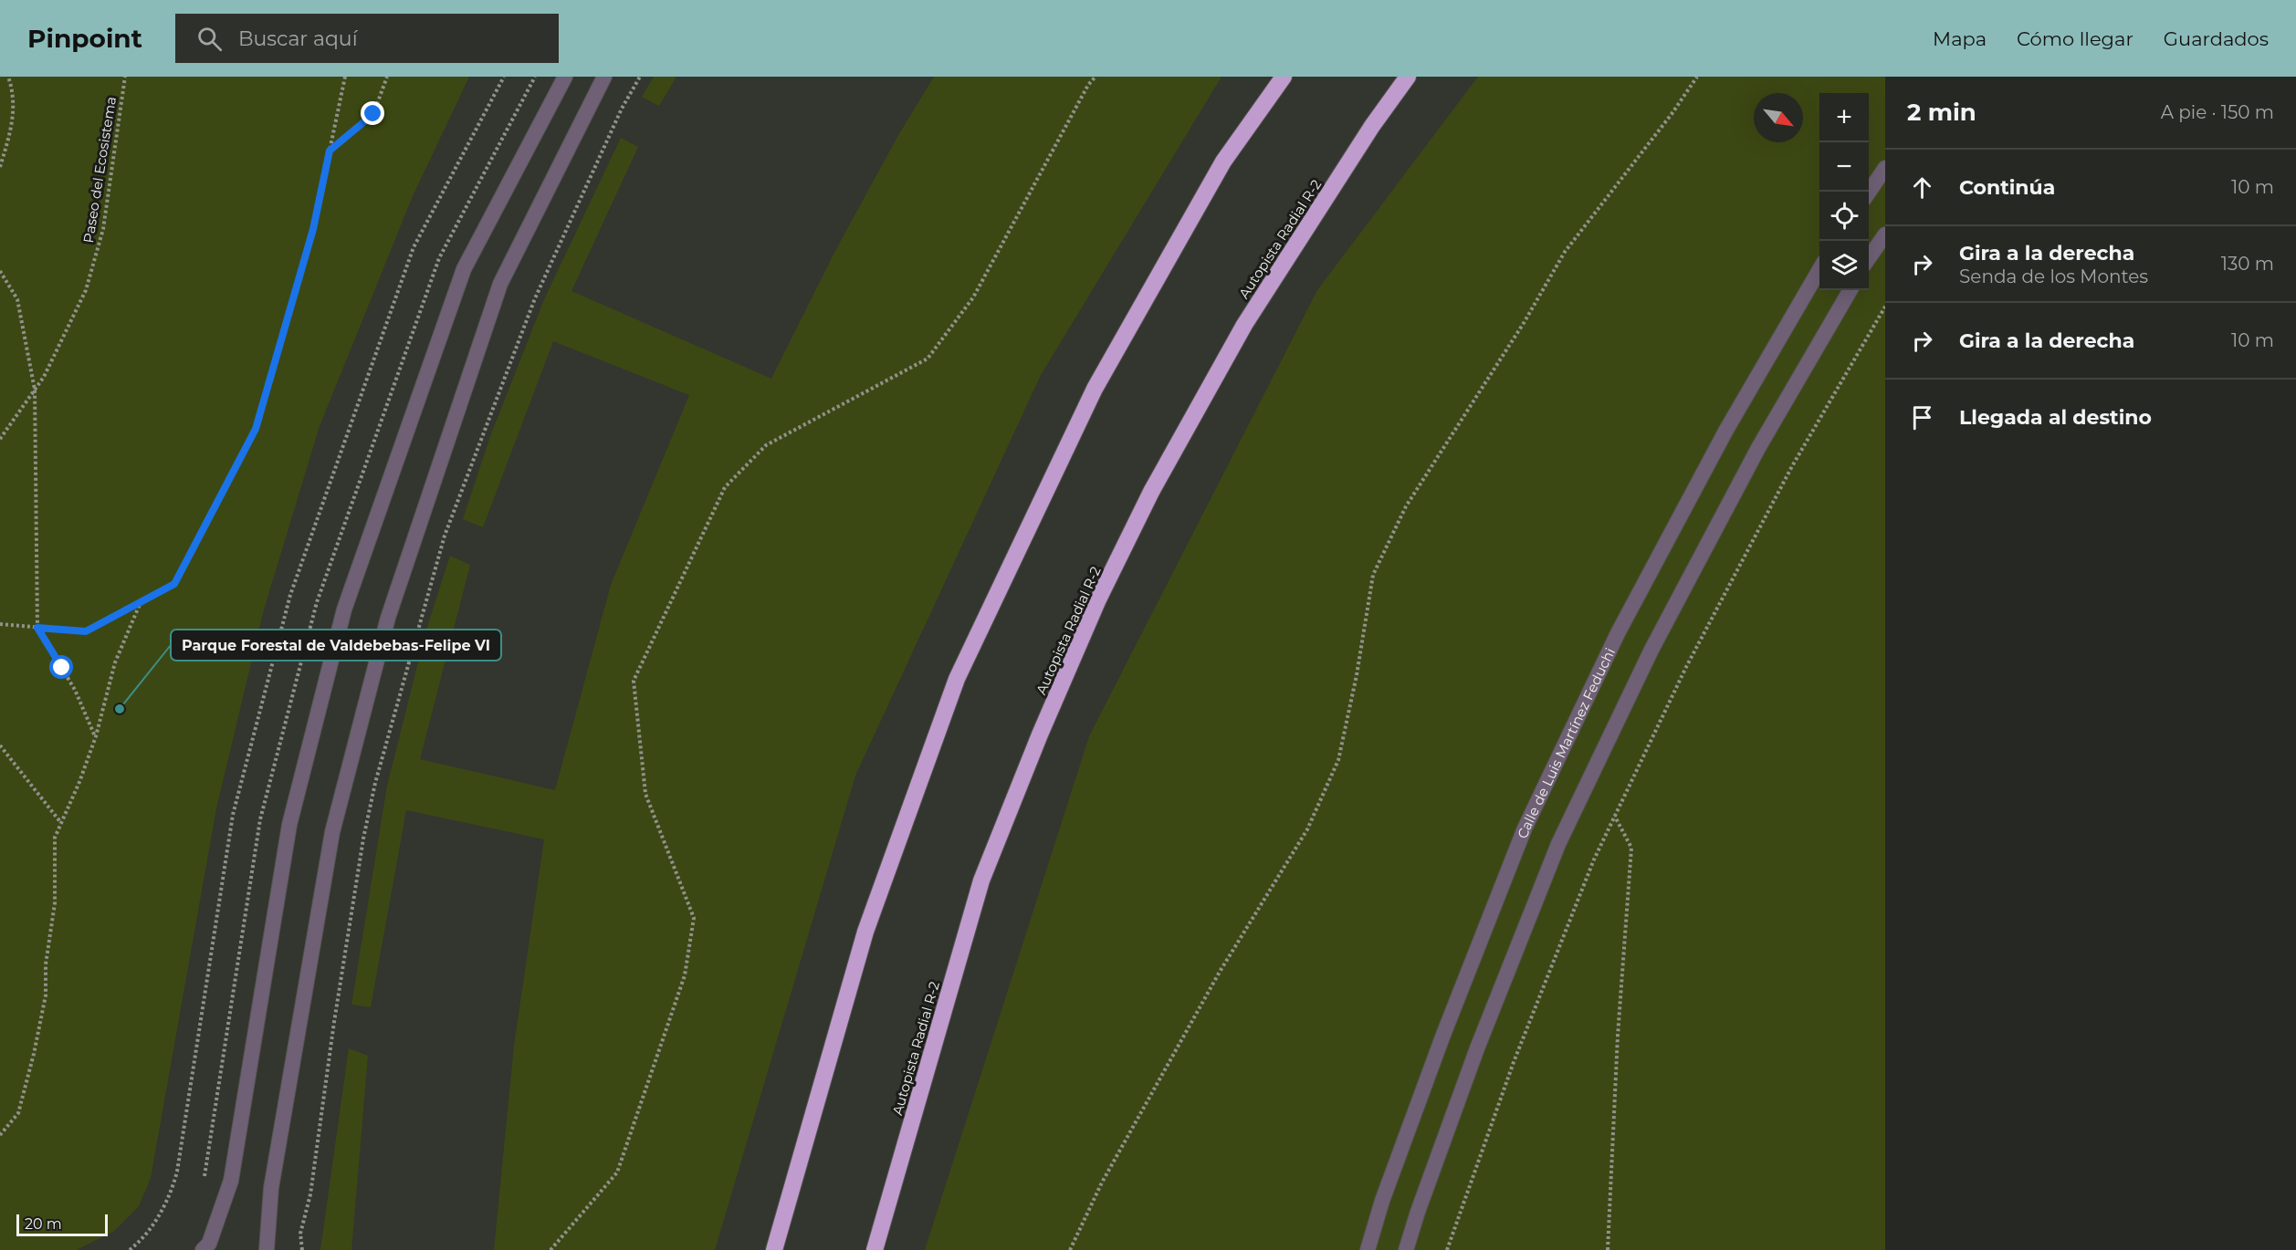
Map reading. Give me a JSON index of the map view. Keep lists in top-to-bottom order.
{
  "streets": {
    "highway": ["Autopista Radial R-2"],
    "street": ["Calle de Luis Martínez Feduchi"],
    "path": ["Paseo del Ecosistema"]
  },
  "places": ["Parque Forestal de Valdebebas-Felipe VI"],
  "scale_bar": "20 m",
  "north": "bottom right",
  "page": {
    "header": "Pinpoint",
    "search": "Buscar aquí",
    "nav": ["Mapa", "Cómo llegar", "Guardados"],
    "heading": ["2 min", "A pie · 150 m"],
    "map_buttons": ["+", "−"],
    "list": [
      ["Continúa", "10 m"],
      ["Gira a la derecha", "Senda de los Montes", "130 m"],
      ["Gira a la derecha", "10 m"],
      "Llegada al destino"
    ],
    "scale": "20 m"
  }
}
